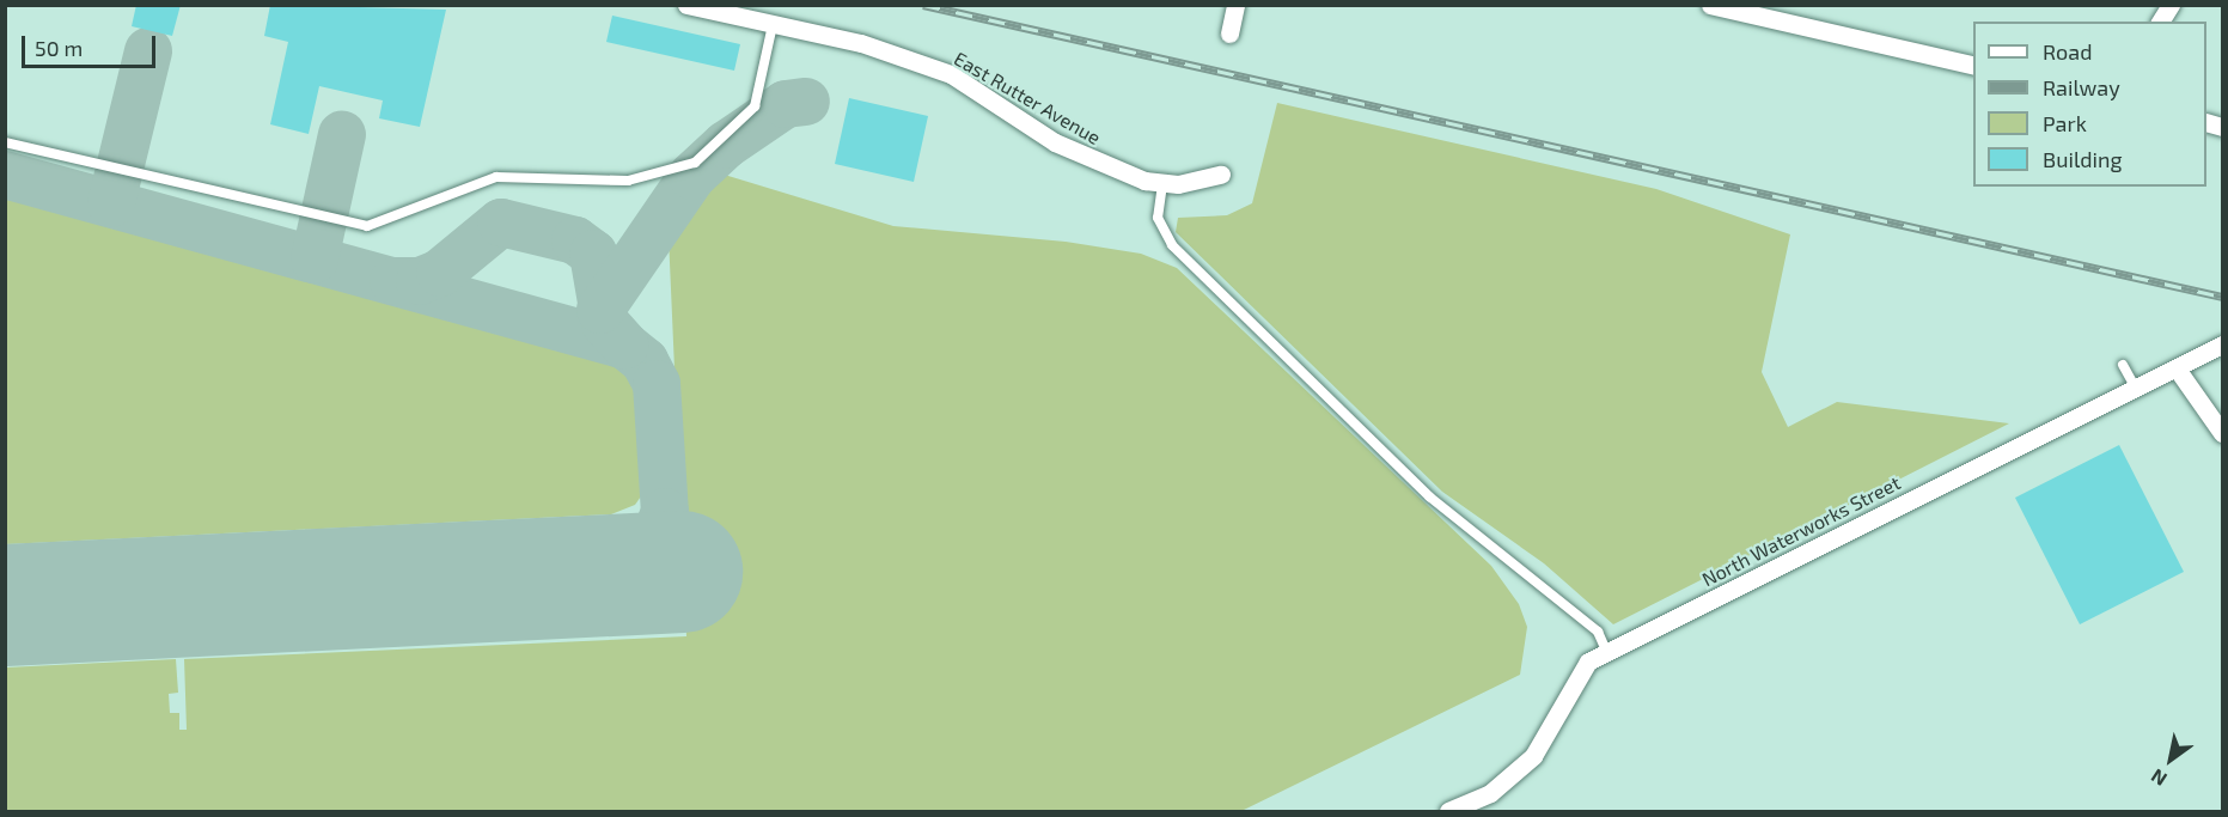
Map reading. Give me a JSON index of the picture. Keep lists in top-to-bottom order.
{
  "streets": {
    "street": ["East Rutter Avenue", "North Waterworks Street"]
  },
  "legend": [
    "Road",
    "Railway",
    "Park",
    "Building"
  ],
  "scale_bar": "50 m",
  "north": "bottom left"
}
